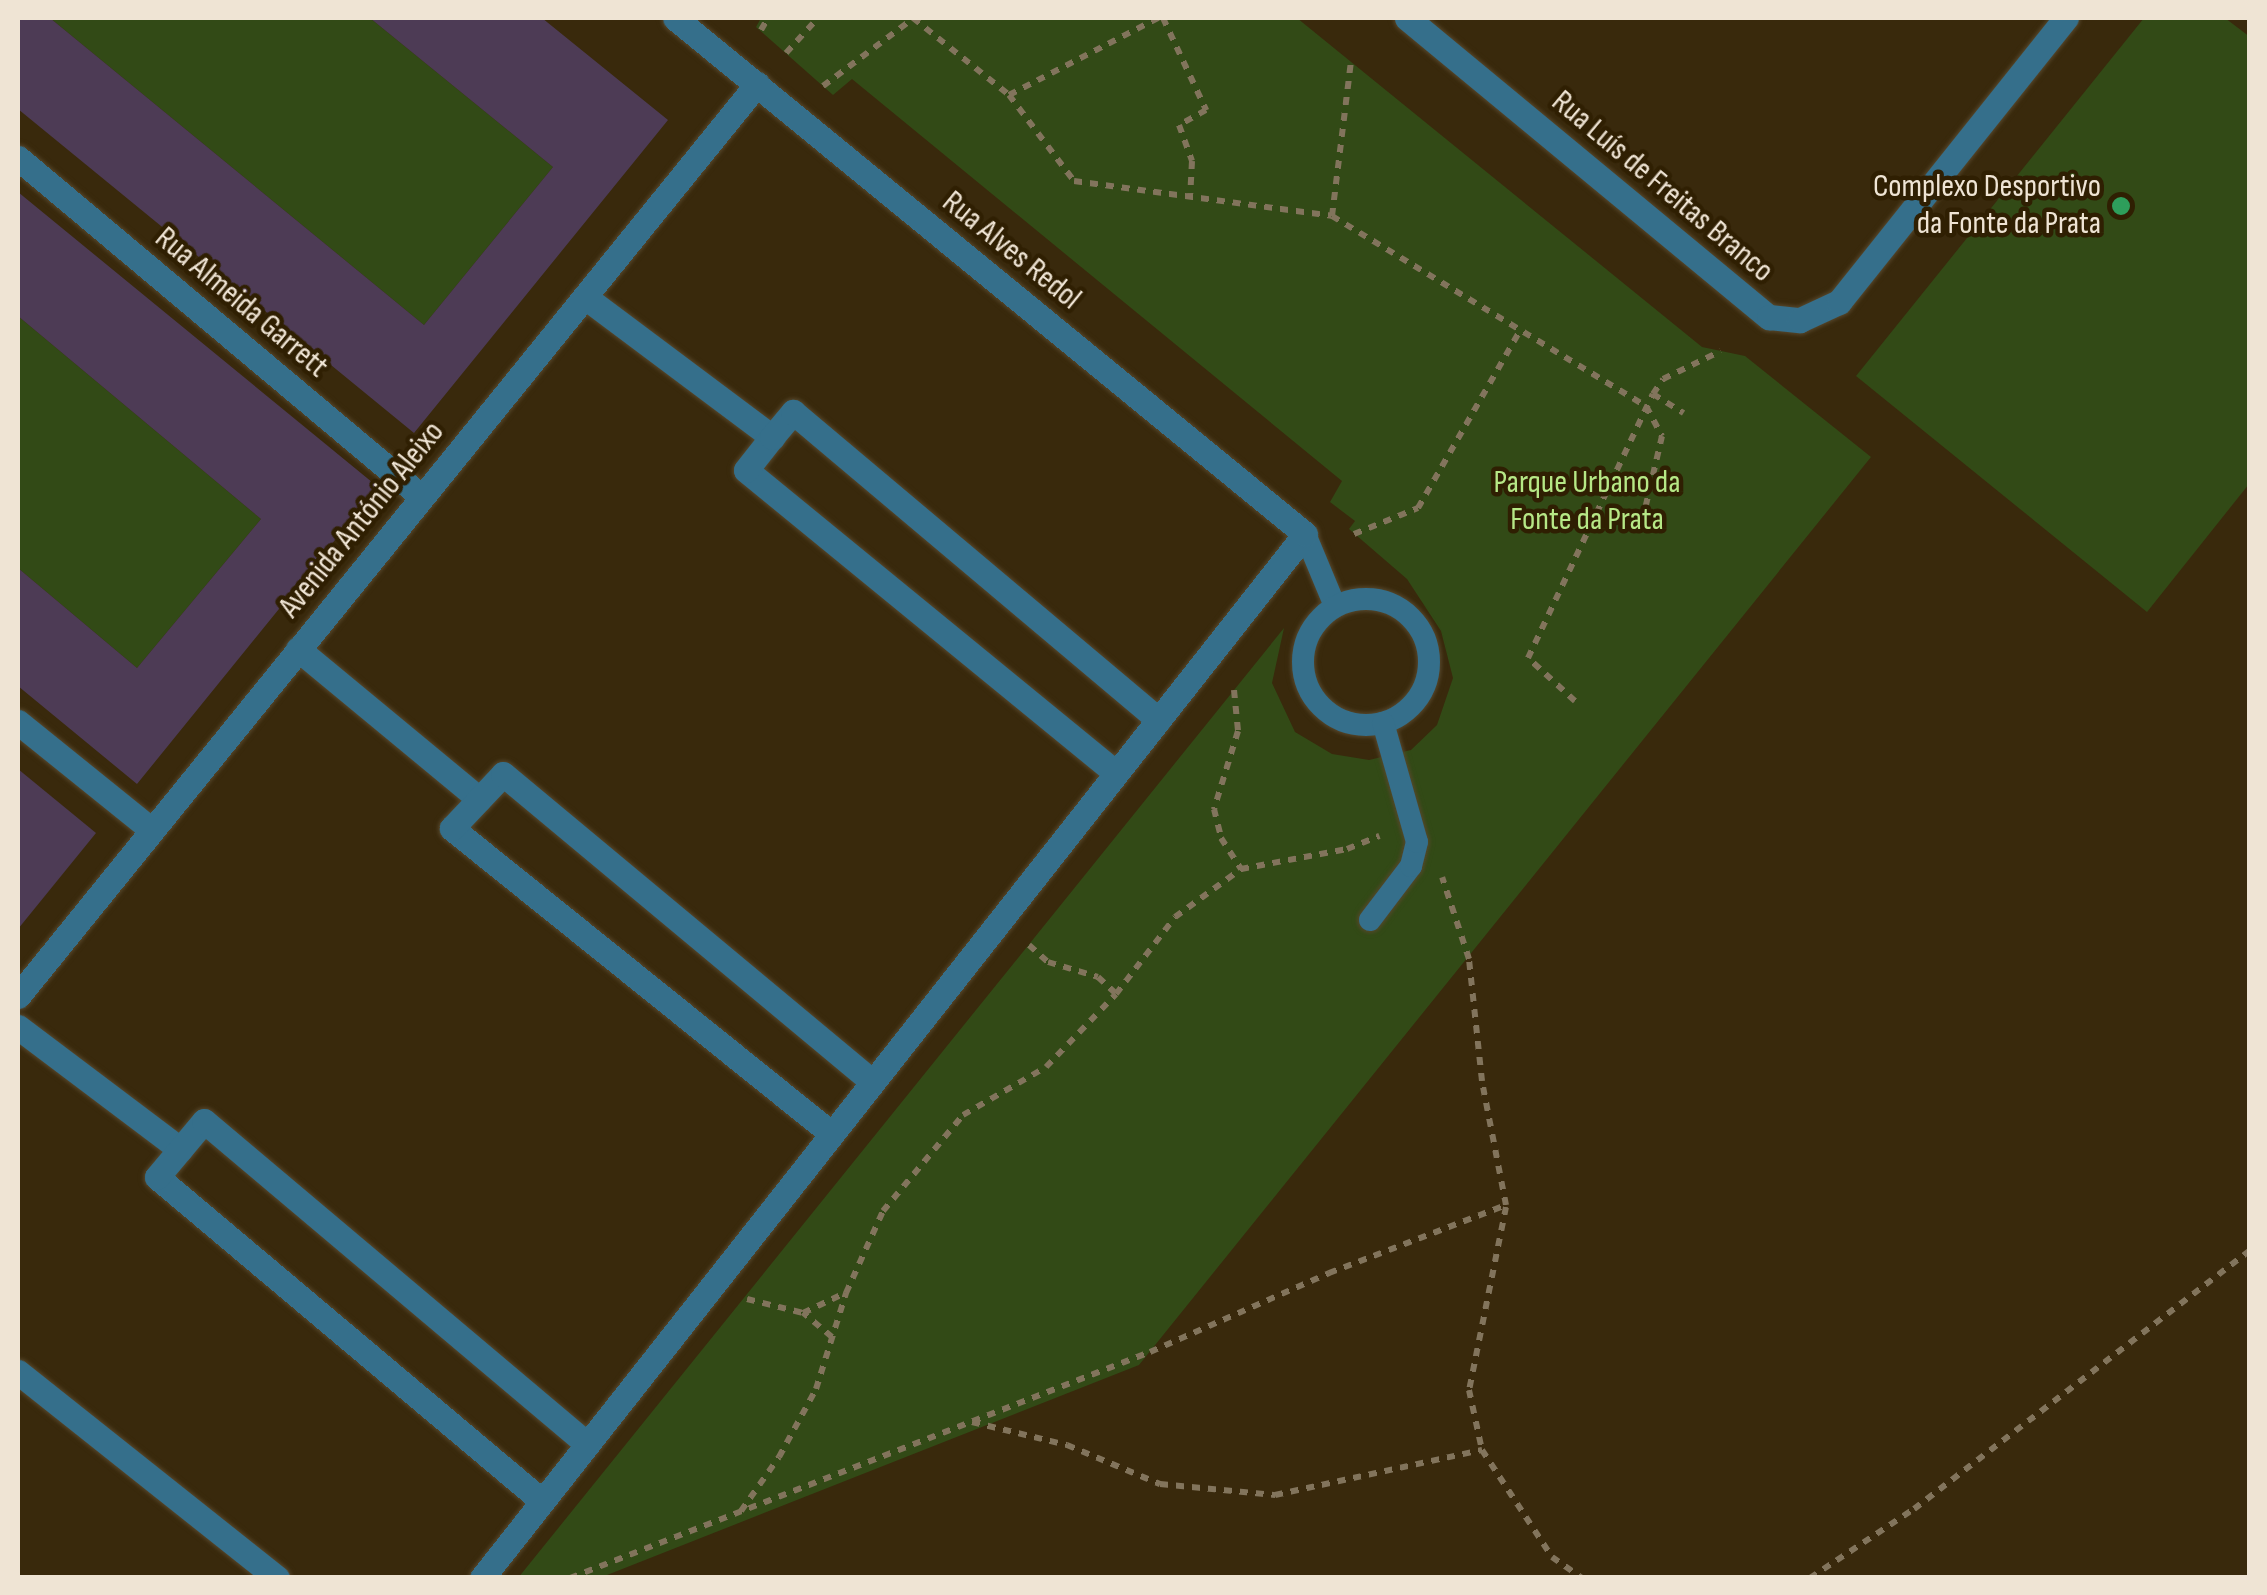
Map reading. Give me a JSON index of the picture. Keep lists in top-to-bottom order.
{
  "streets": {
    "street": [
      "Rua Luís de Freitas Branco",
      "Rua Alves Redol",
      "Rua Almeida Garrett",
      "Avenida António Aleixo"
    ]
  },
  "crossings": [
    ["Rua Alves Redol", "Avenida António Aleixo"],
    ["Rua Almeida Garrett", "Avenida António Aleixo"]
  ],
  "parks": ["Parque Urbano da Fonte da Prata"],
  "places": ["Complexo Desportivo da Fonte da Prata"]
}
